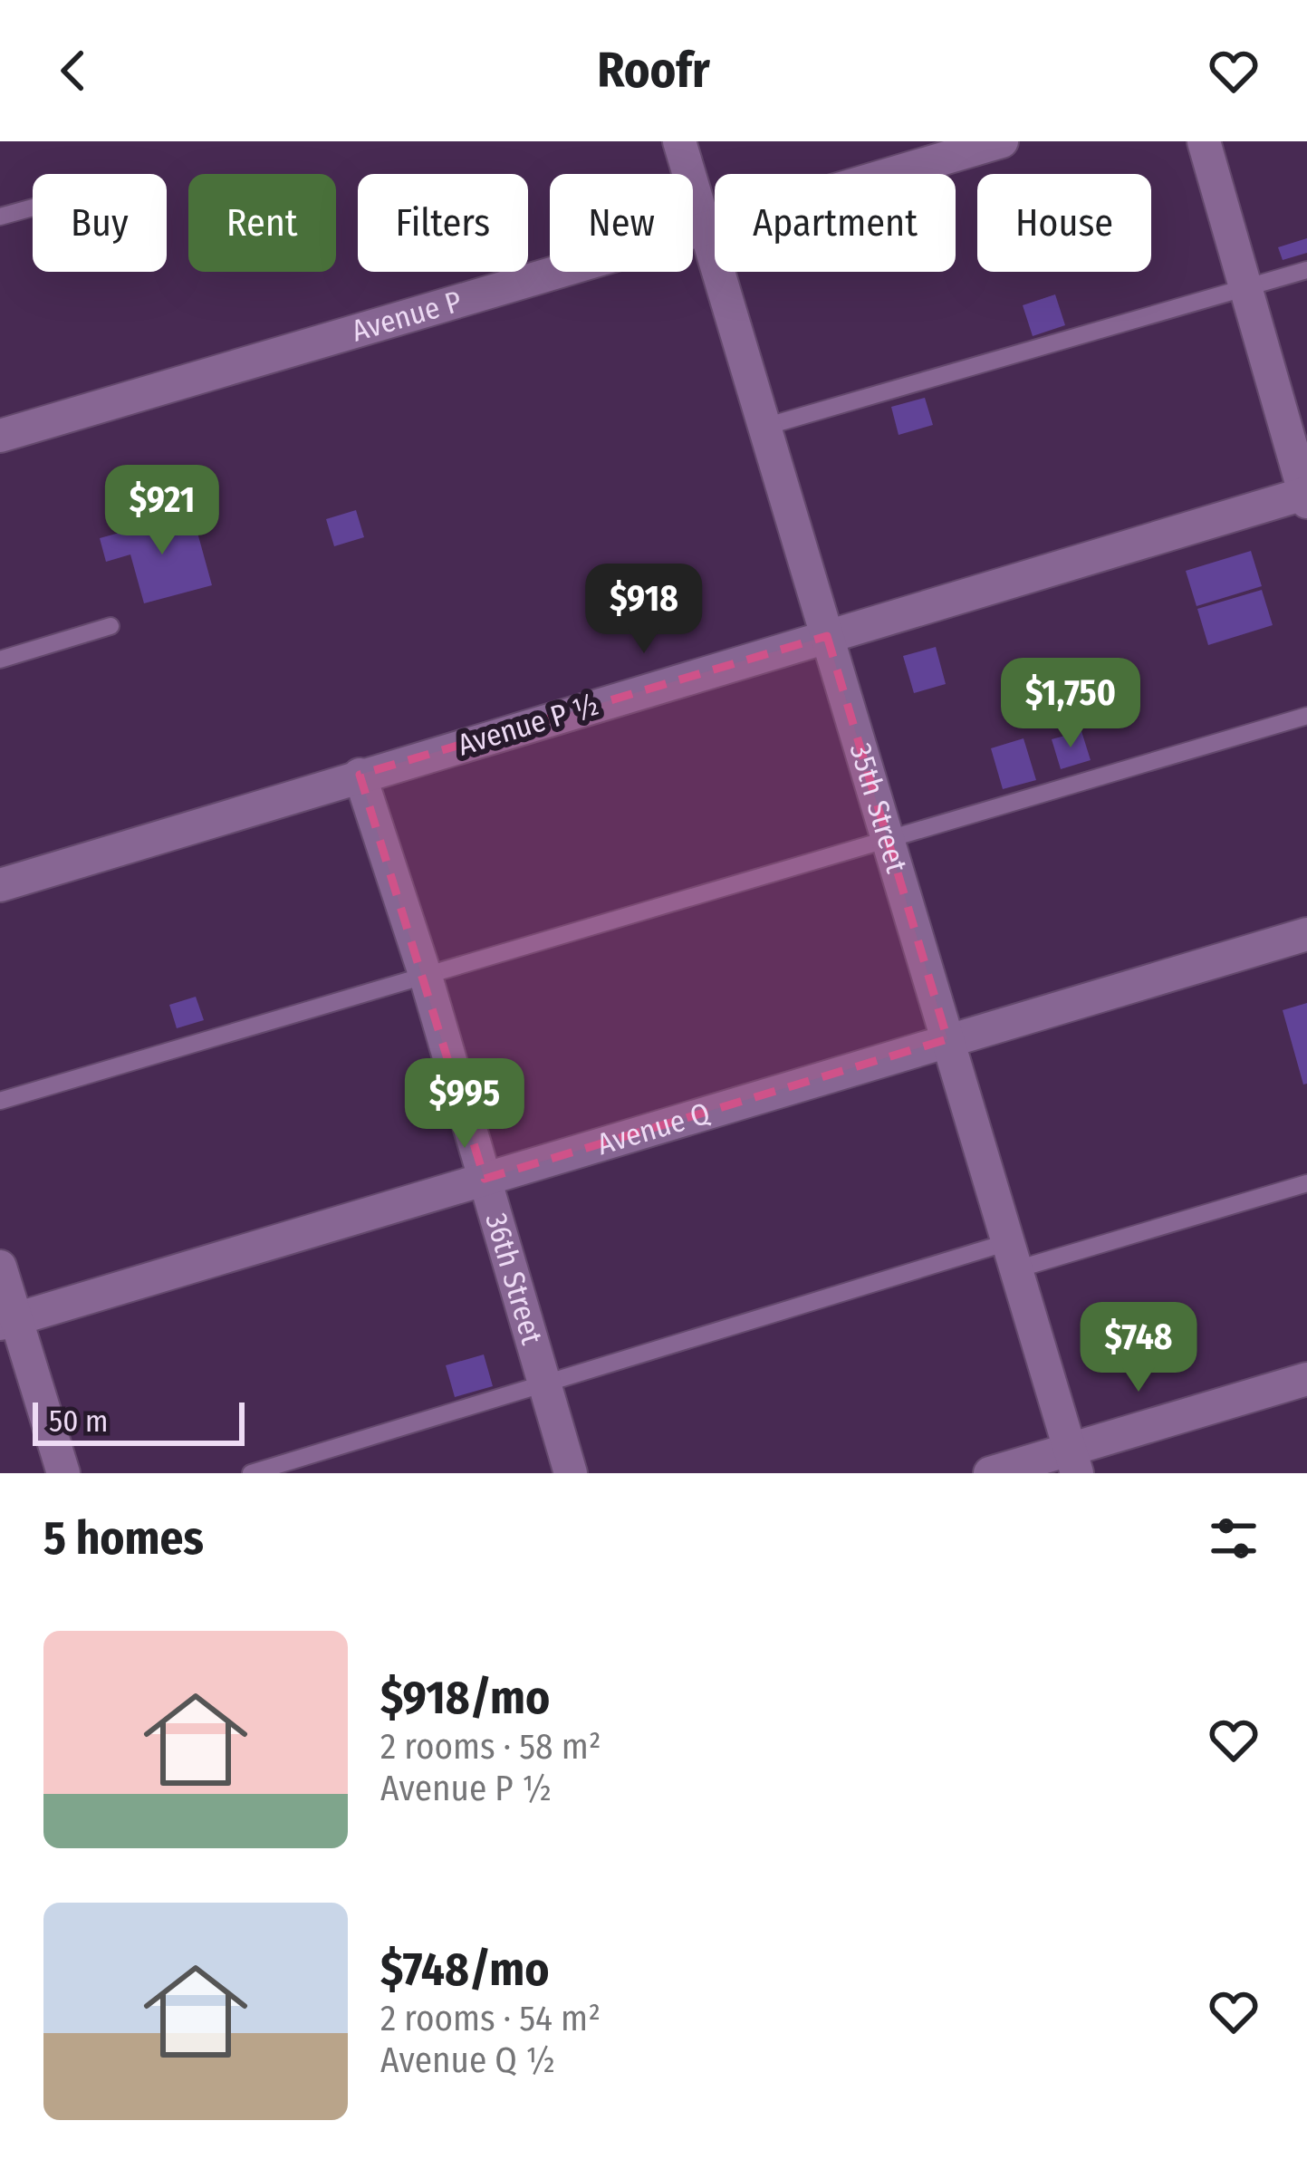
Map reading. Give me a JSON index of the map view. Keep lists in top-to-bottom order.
{
  "streets": {
    "street": [
      "Avenue P",
      "Avenue P ½",
      "35th Street",
      "Avenue Q",
      "36th Street"
    ]
  },
  "crossings": [
    ["Avenue P", "35th Street"],
    ["Avenue P ½", "35th Street"],
    ["Avenue P ½", "36th Street"],
    ["35th Street", "Avenue Q"],
    ["Avenue Q", "36th Street"]
  ],
  "scale_bar": "50 m",
  "page": {
    "header": "Roofr",
    "chip": [
      "Buy",
      "Rent",
      "Filters",
      "New",
      "Apartment",
      "House"
    ],
    "price": [
      "$921",
      "$918",
      "$1,750",
      "$995",
      "$748"
    ],
    "scale": "50 m",
    "heading": "5 homes",
    "list": [
      {
        "name": "$918/mo",
        "note": "2 rooms · 58 m² · Avenue P ½"
      },
      {
        "name": "$748/mo",
        "note": "2 rooms · 54 m² · Avenue Q ½"
      }
    ]
  }
}
